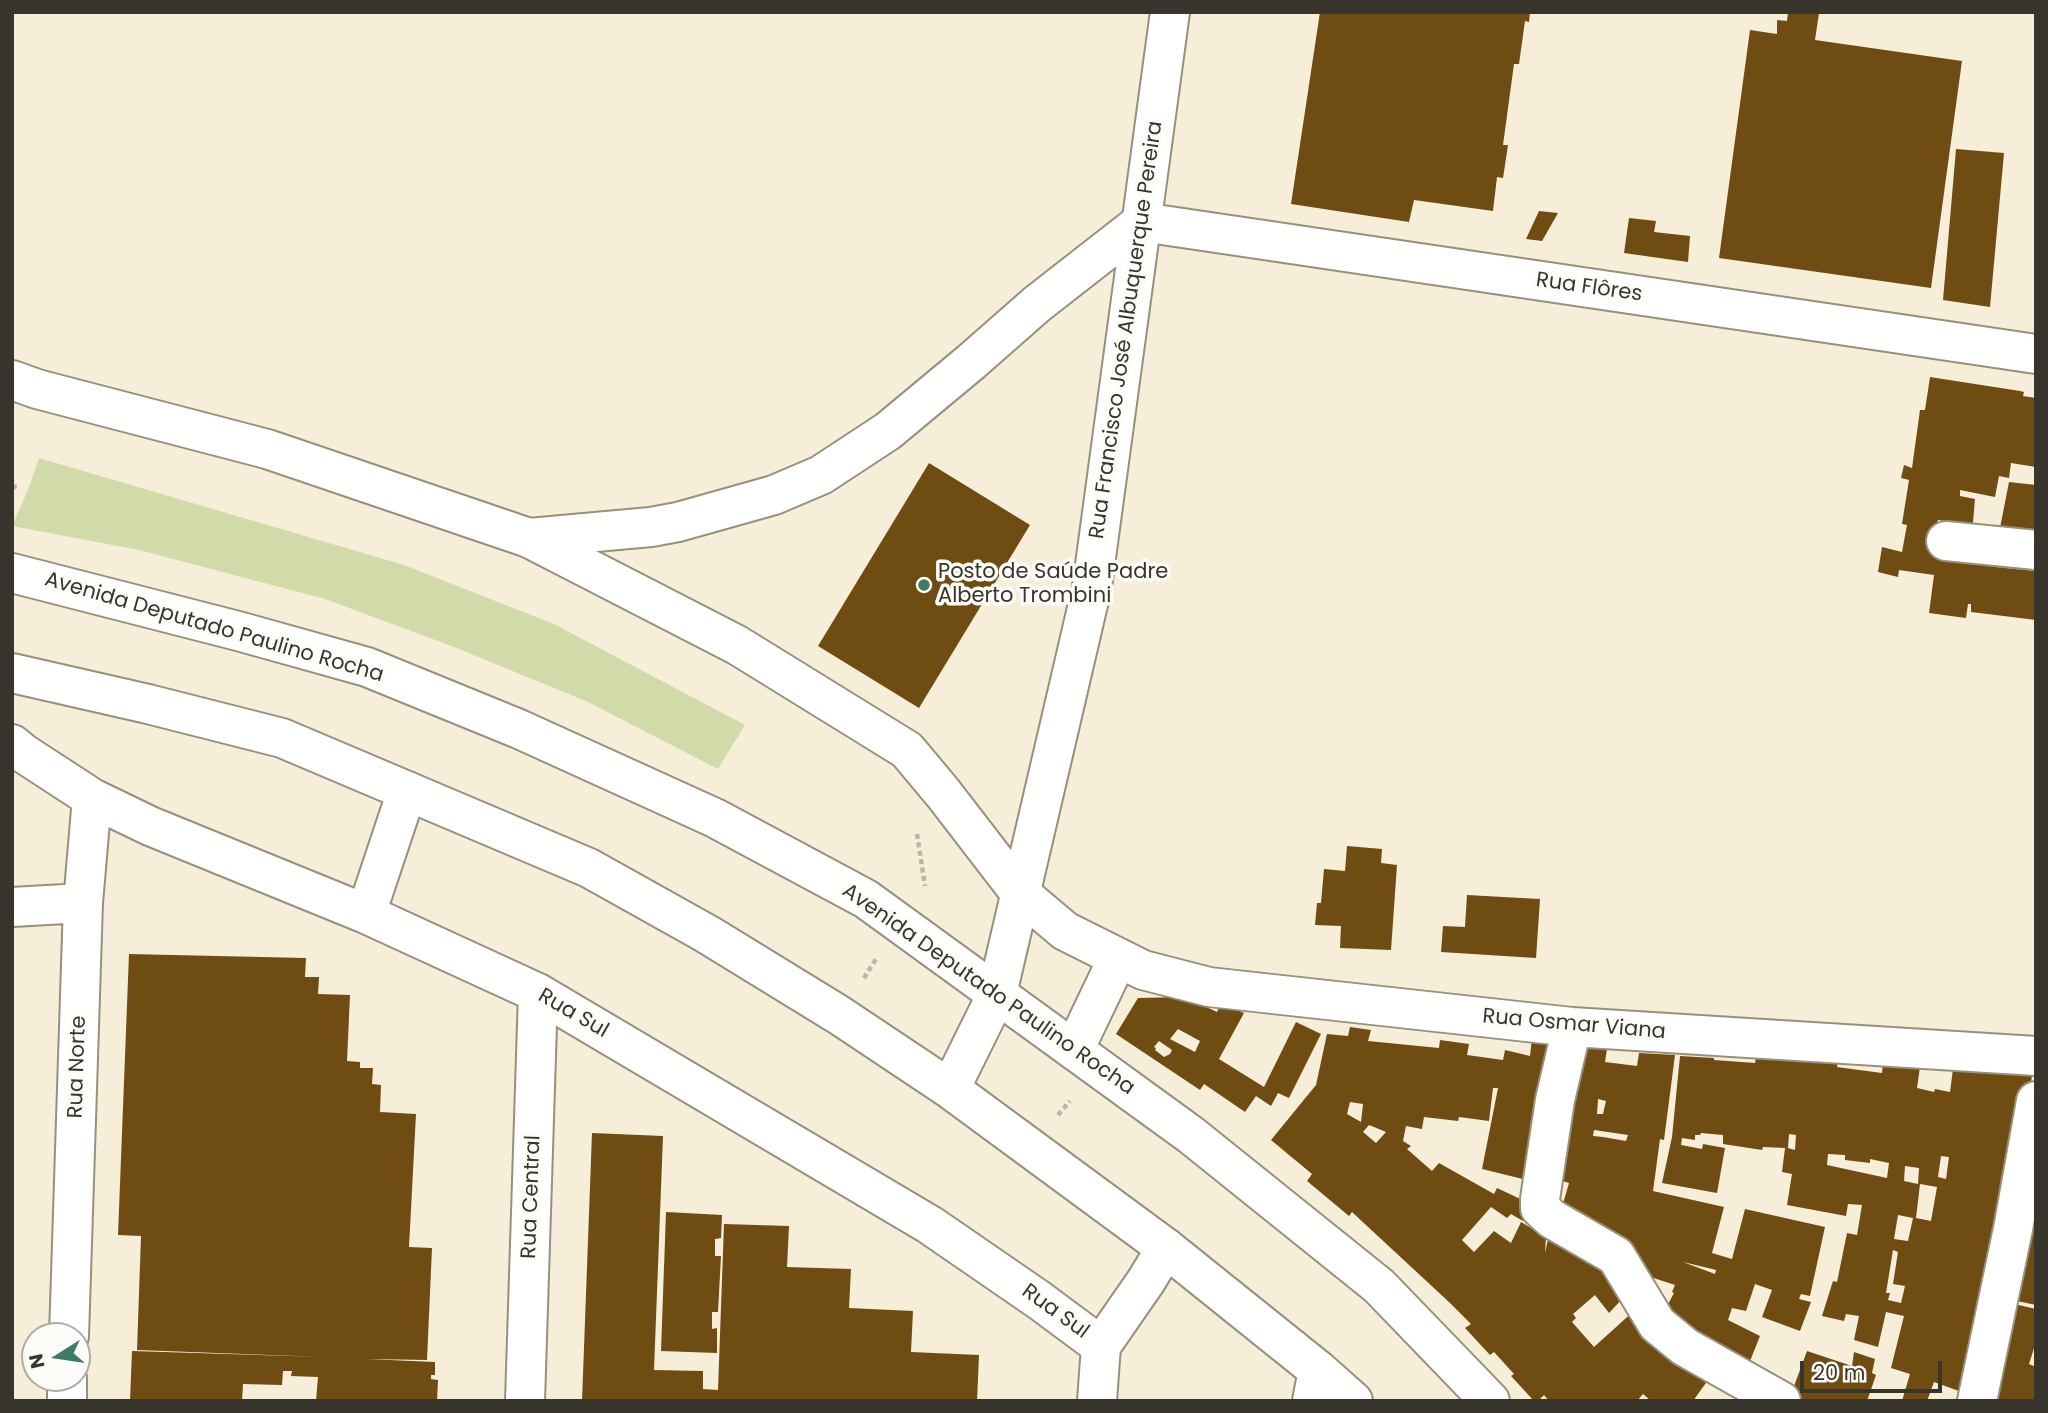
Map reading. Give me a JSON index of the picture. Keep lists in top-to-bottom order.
{
  "streets": {
    "street": [
      "Rua Flôres",
      "Rua Francisco José Albuquerque Pereira",
      "Avenida Deputado Paulino Rocha",
      "Rua Sul",
      "Rua Osmar Viana",
      "Rua Norte",
      "Rua Central"
    ]
  },
  "crossings": [
    ["Rua Flôres", "Rua Francisco José Albuquerque Pereira"],
    ["Rua Francisco José Albuquerque Pereira", "Avenida Deputado Paulino Rocha"],
    ["Rua Francisco José Albuquerque Pereira", "Rua Osmar Viana"],
    ["Rua Sul", "Rua Norte"],
    ["Rua Sul", "Rua Central"]
  ],
  "places": ["Posto de Saúde Padre Alberto Trombini"],
  "scale_bar": "20 m",
  "north": "left"
}
